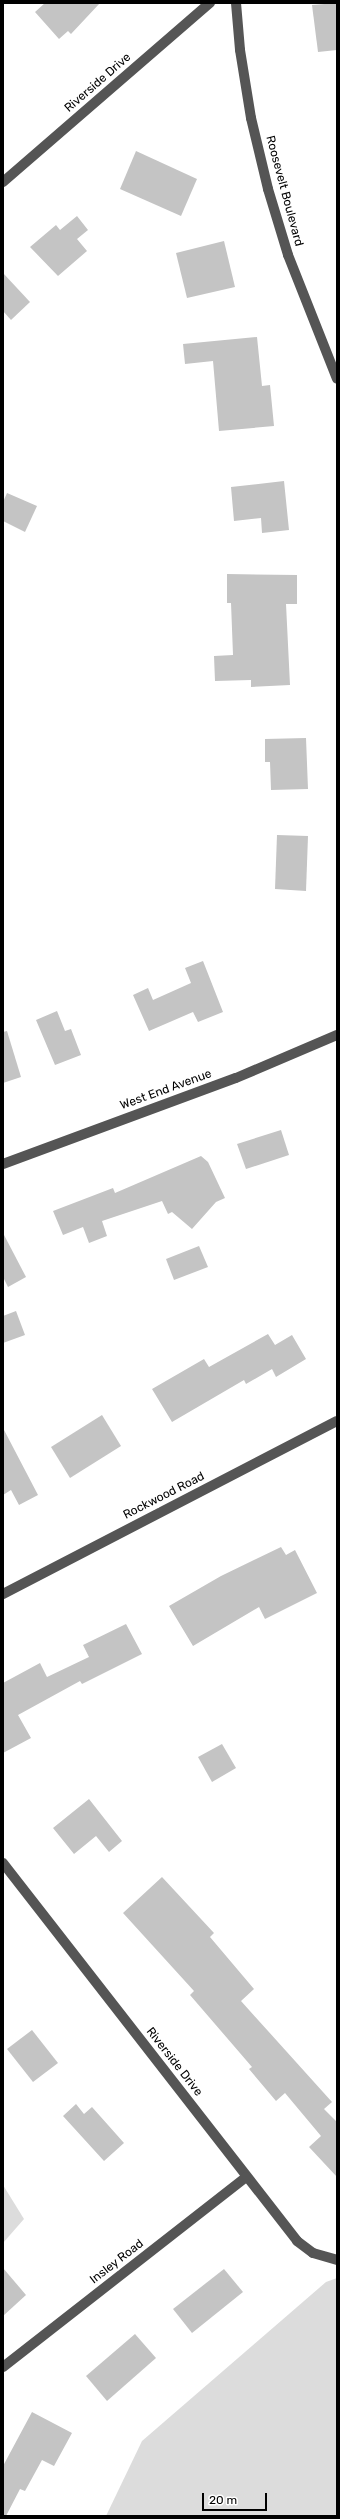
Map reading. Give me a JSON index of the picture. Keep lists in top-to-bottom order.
{
  "streets": {
    "street": [
      "Riverside Drive",
      "Roosevelt Boulevard",
      "West End Avenue",
      "Rockwood Road",
      "Insley Road"
    ]
  },
  "crossings": [
    ["Riverside Drive", "Insley Road"]
  ],
  "scale_bar": "20 m"
}
